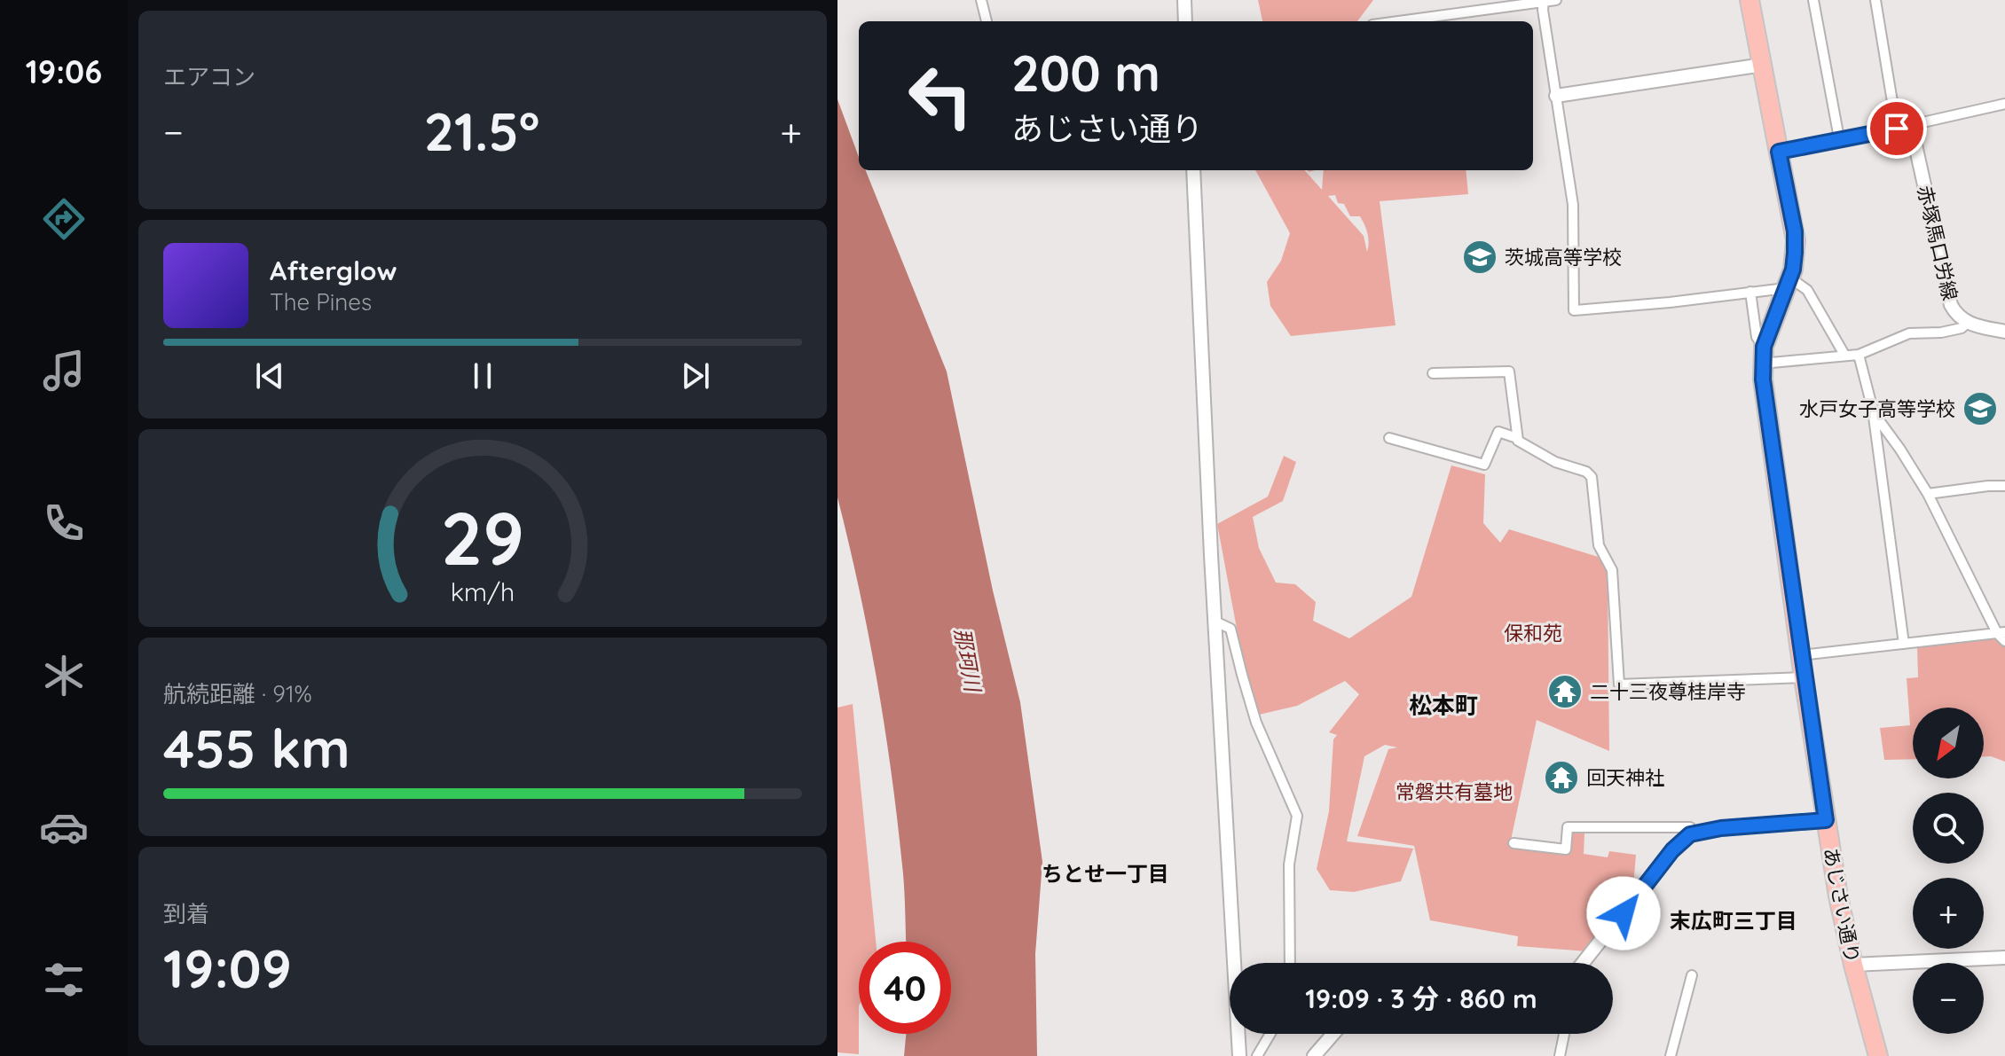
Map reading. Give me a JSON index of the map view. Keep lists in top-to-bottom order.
{
  "streets": {
    "highway": ["あじさい通り"],
    "street": ["赤塚馬口労線"]
  },
  "districts": ["松本町", "ちとせ一丁目", "末広町三丁目"],
  "water": ["那珂川"],
  "parks": ["保和苑", "常磐共有墓地"],
  "places": {
    "school or university": ["茨城高等学校", "水戸女子高等学校"],
    "temple": ["二十三夜尊桂岸寺", "回天神社"]
  },
  "north": "bottom left",
  "page": {
    "tabs": "19:06",
    "tile": [
      "エアコン",
      ["航続距離 · 91%", "455 km"],
      ["到着", "19:09"]
    ],
    "turn": ["200 m", "あじさい通り"],
    "heat": ["−", "21.5°", "+"],
    "song": ["Afterglow", "The Pines"],
    "map_buttons": ["+", "−"],
    "limit": "40",
    "trip": "19:09 · 3 分 · 860 m",
    "gauge": ["29", "km/h"]
  }
}
